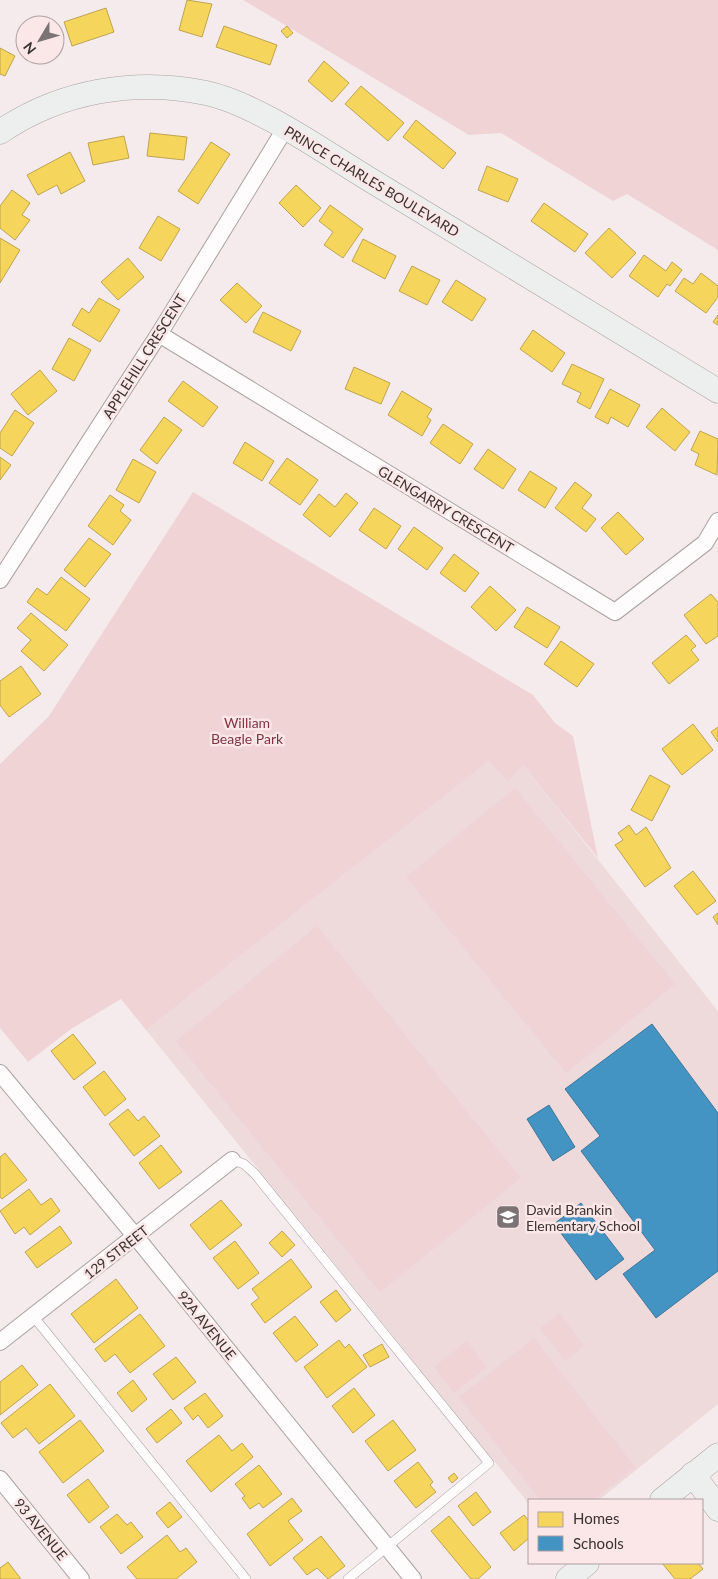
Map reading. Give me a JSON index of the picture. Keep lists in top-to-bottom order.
{
  "streets": {
    "street": [
      "PRINCE CHARLES BOULEVARD",
      "APPLEHILL CRESCENT",
      "GLENGARRY CRESCENT",
      "129 STREET",
      "92A AVENUE",
      "93 AVENUE"
    ]
  },
  "crossings": [
    ["PRINCE CHARLES BOULEVARD", "APPLEHILL CRESCENT"],
    ["APPLEHILL CRESCENT", "GLENGARRY CRESCENT"],
    ["129 STREET", "92A AVENUE"]
  ],
  "parks": ["William Beagle Park"],
  "places": {
    "school or university": ["David Brankin Elementary School"]
  },
  "legend": ["Homes", "Schools"],
  "north": "bottom left"
}
